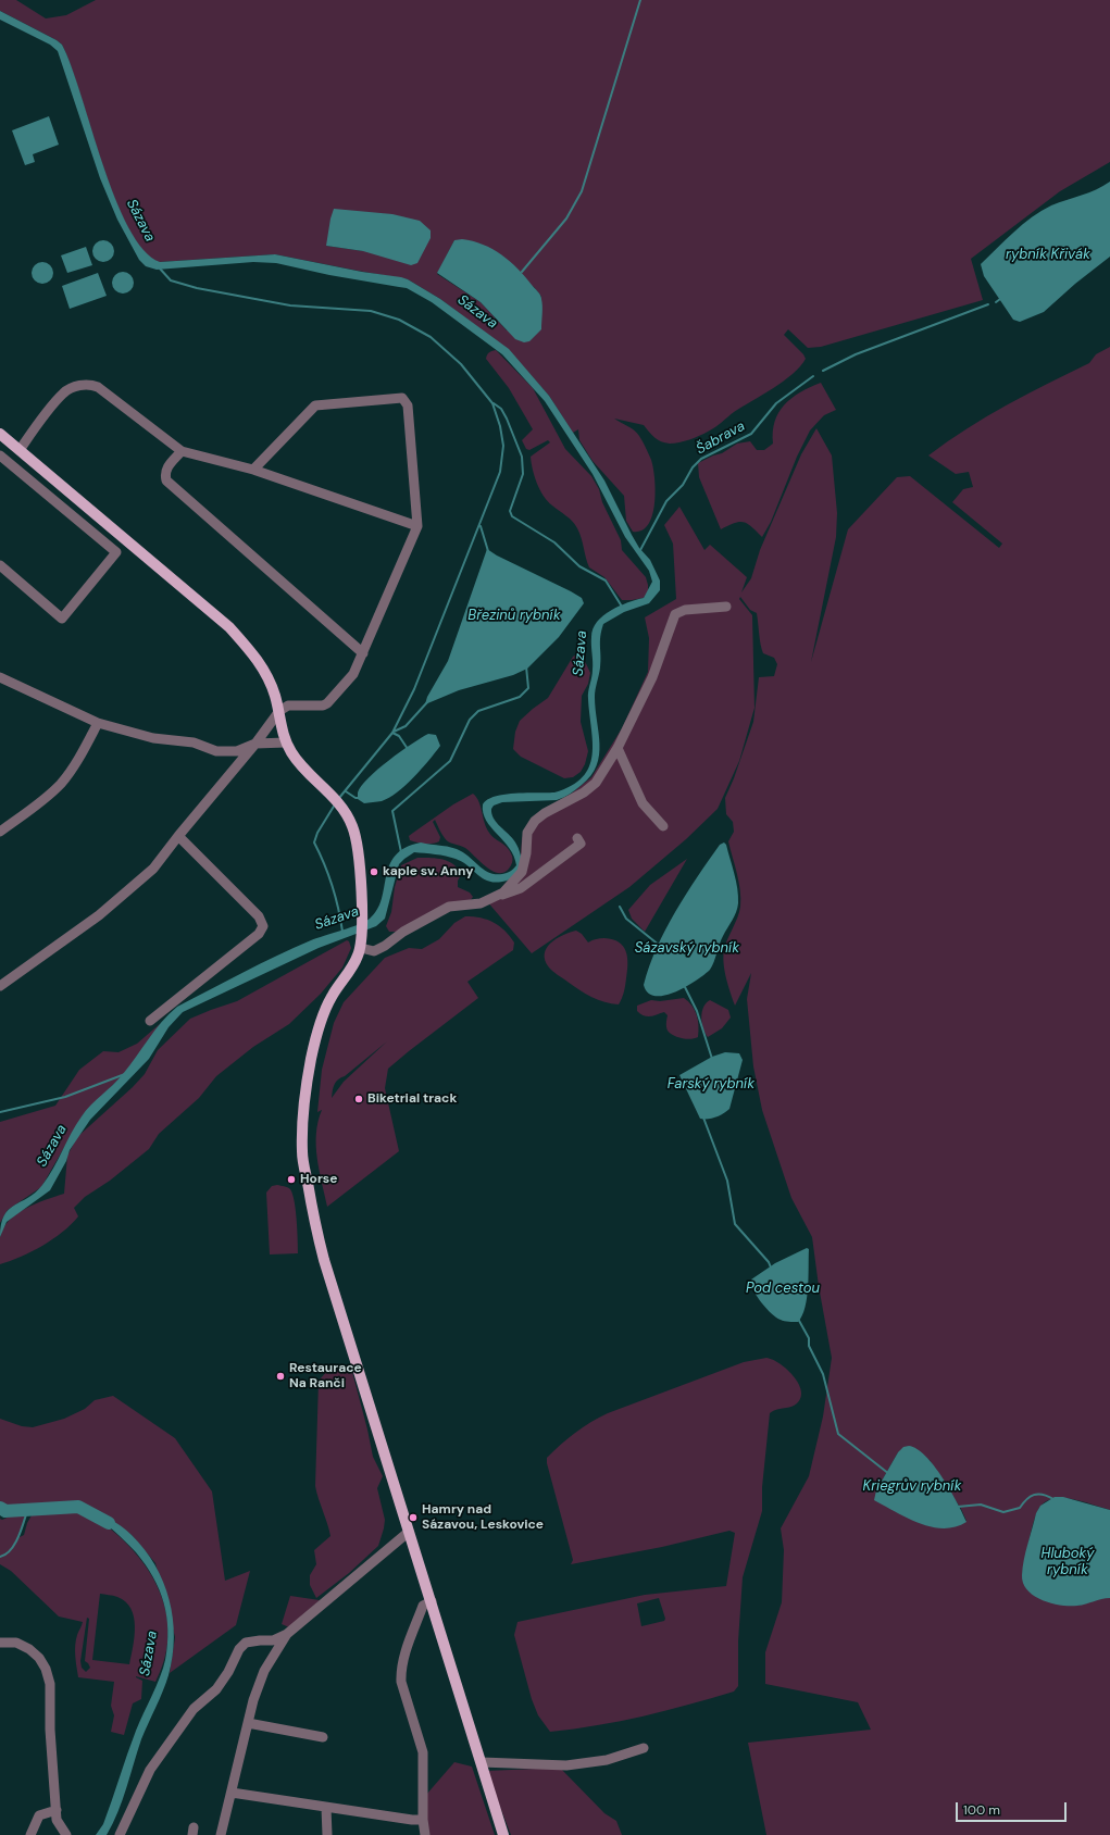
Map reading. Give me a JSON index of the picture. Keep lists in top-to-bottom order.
{
  "water": [
    "Sázava",
    "rybník Křivák",
    "Šabrava",
    "Březinů rybník",
    "Sázavský rybník",
    "Farský rybník",
    "Pod cestou",
    "Kriegrův rybník",
    "Hluboký rybník"
  ],
  "places": [
    "kaple sv. Anny",
    "Biketrial track",
    "Horse",
    "Restaurace Na Ranči",
    "Hamry nad Sázavou, Leskovice"
  ],
  "scale_bar": "100 m"
}
